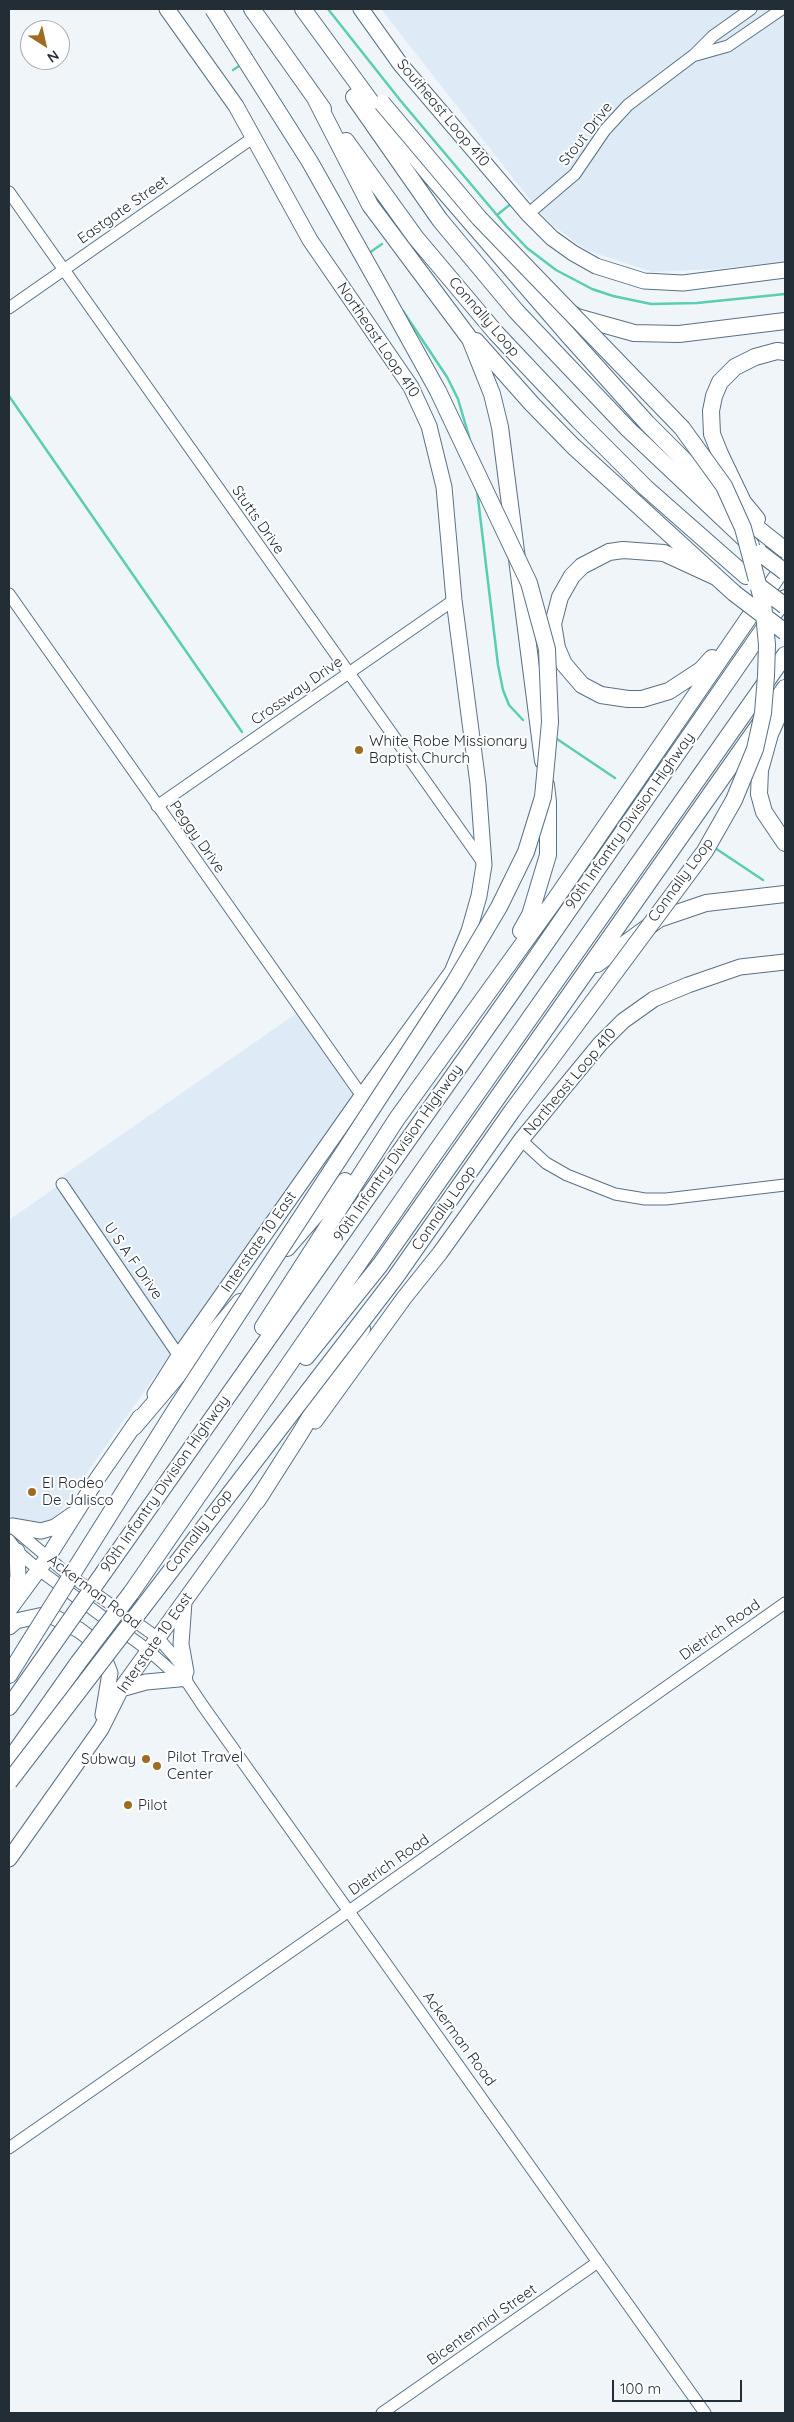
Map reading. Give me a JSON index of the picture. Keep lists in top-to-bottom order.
{
  "streets": {
    "highway": ["Connally Loop", "90th Infantry Division Highway"],
    "main road": ["Southeast Loop 410", "Northeast Loop 410", "Interstate 10 East"],
    "street": [
      "Stout Drive",
      "Eastgate Street",
      "Stutts Drive",
      "Crossway Drive",
      "Peggy Drive",
      "U S A F Drive",
      "Ackerman Road",
      "Dietrich Road",
      "Bicentennial Street"
    ]
  },
  "crossings": [
    ["Southeast Loop 410", "Stout Drive"],
    ["Eastgate Street", "Northeast Loop 410"],
    ["Eastgate Street", "Stutts Drive"],
    ["Northeast Loop 410", "Stutts Drive"],
    ["Northeast Loop 410", "Crossway Drive"],
    ["Northeast Loop 410", "Interstate 10 East"],
    ["Stutts Drive", "Crossway Drive"],
    ["Stutts Drive", "Interstate 10 East"],
    ["Crossway Drive", "Peggy Drive"],
    ["Peggy Drive", "Interstate 10 East"],
    ["Interstate 10 East", "U S A F Drive"],
    ["Interstate 10 East", "Ackerman Road"],
    ["Ackerman Road", "Dietrich Road"],
    ["Ackerman Road", "Bicentennial Street"]
  ],
  "places": [
    "White Robe Missionary Baptist Church",
    "El Rodeo De Jalisco",
    "Subway",
    "Pilot Travel Center",
    "Pilot"
  ],
  "scale_bar": "100 m",
  "north": "bottom right"
}
